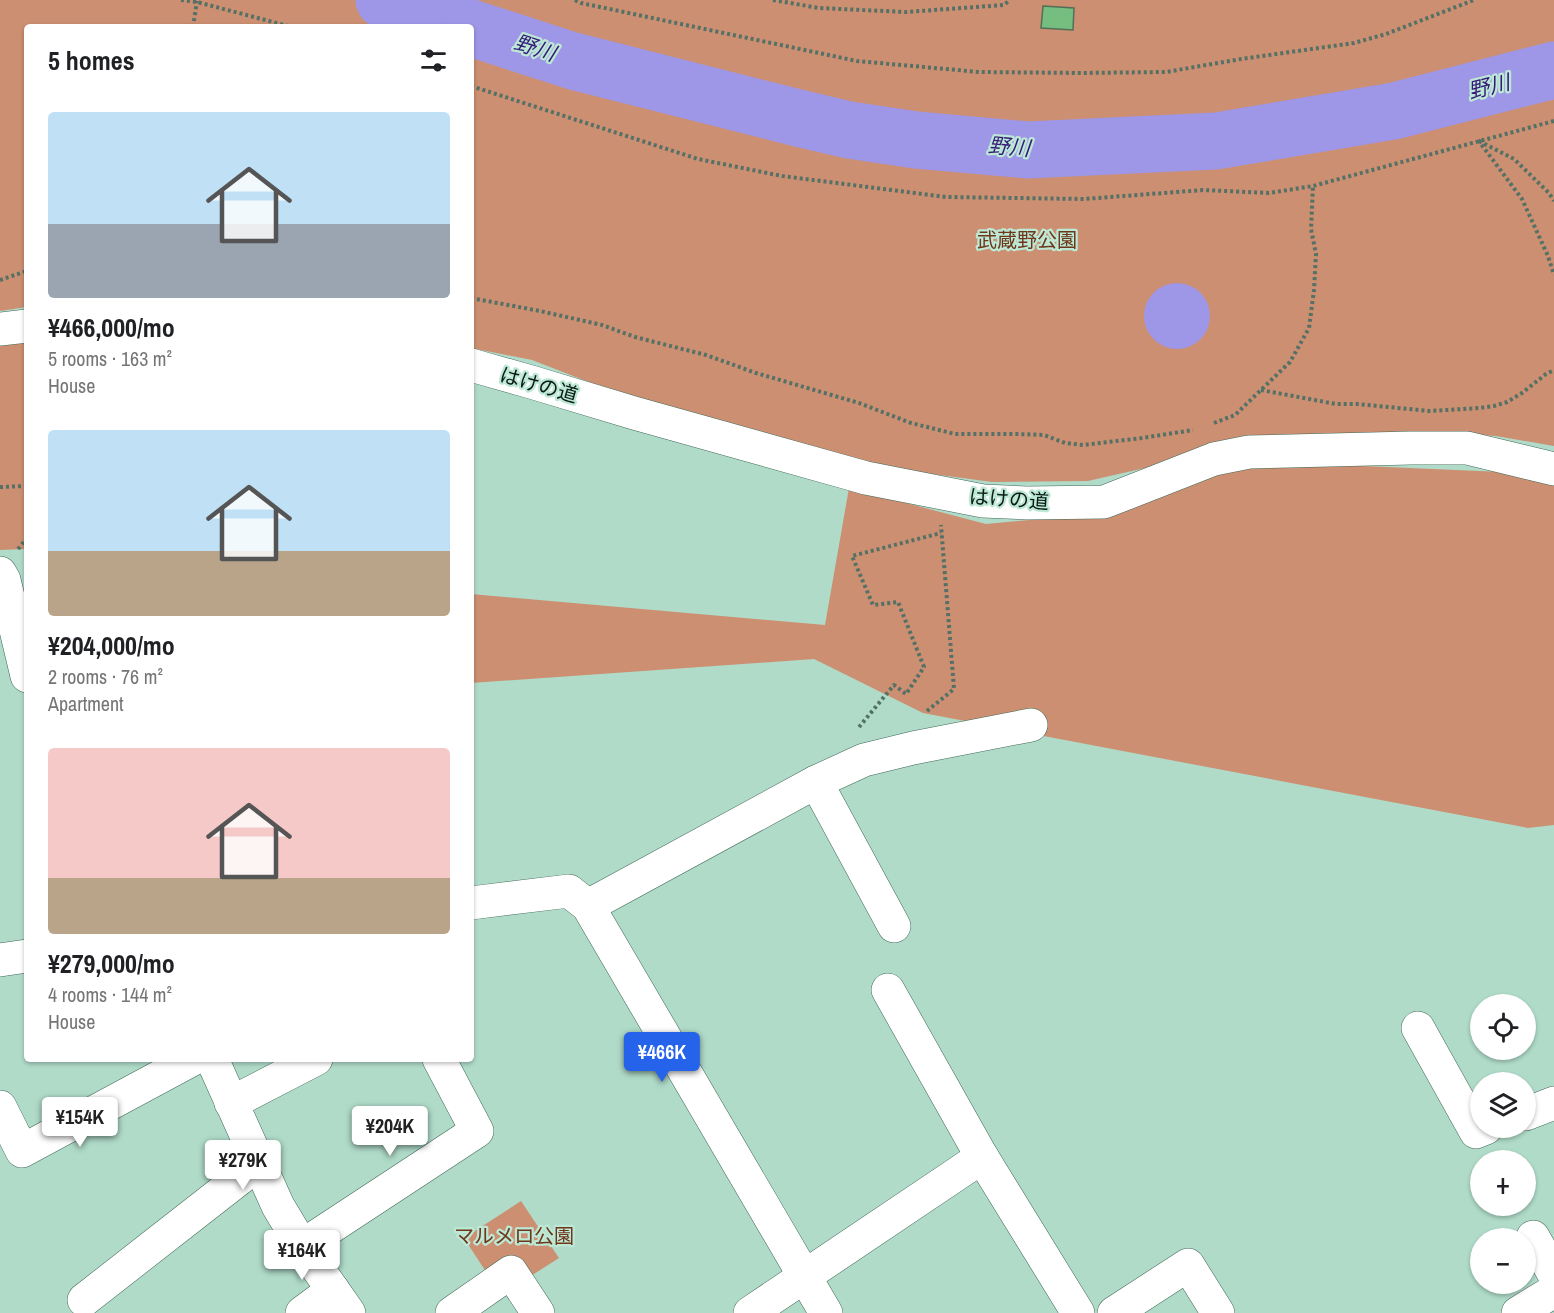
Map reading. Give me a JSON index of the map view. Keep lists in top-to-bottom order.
{
  "streets": {
    "street": ["はけの道"]
  },
  "water": ["野川"],
  "parks": ["武蔵野公園", "マルメロ公園"],
  "page": {
    "heading": "5 homes",
    "list": [
      {
        "name": "¥466,000/mo",
        "note": "5 rooms · 163 m² · House"
      },
      {
        "name": "¥204,000/mo",
        "note": "2 rooms · 76 m² · Apartment"
      },
      {
        "name": "¥279,000/mo",
        "note": "4 rooms · 144 m² · House"
      }
    ],
    "map_buttons": ["+", "−"],
    "price": [
      "¥466K",
      "¥154K",
      "¥204K",
      "¥279K",
      "¥164K"
    ]
  }
}
